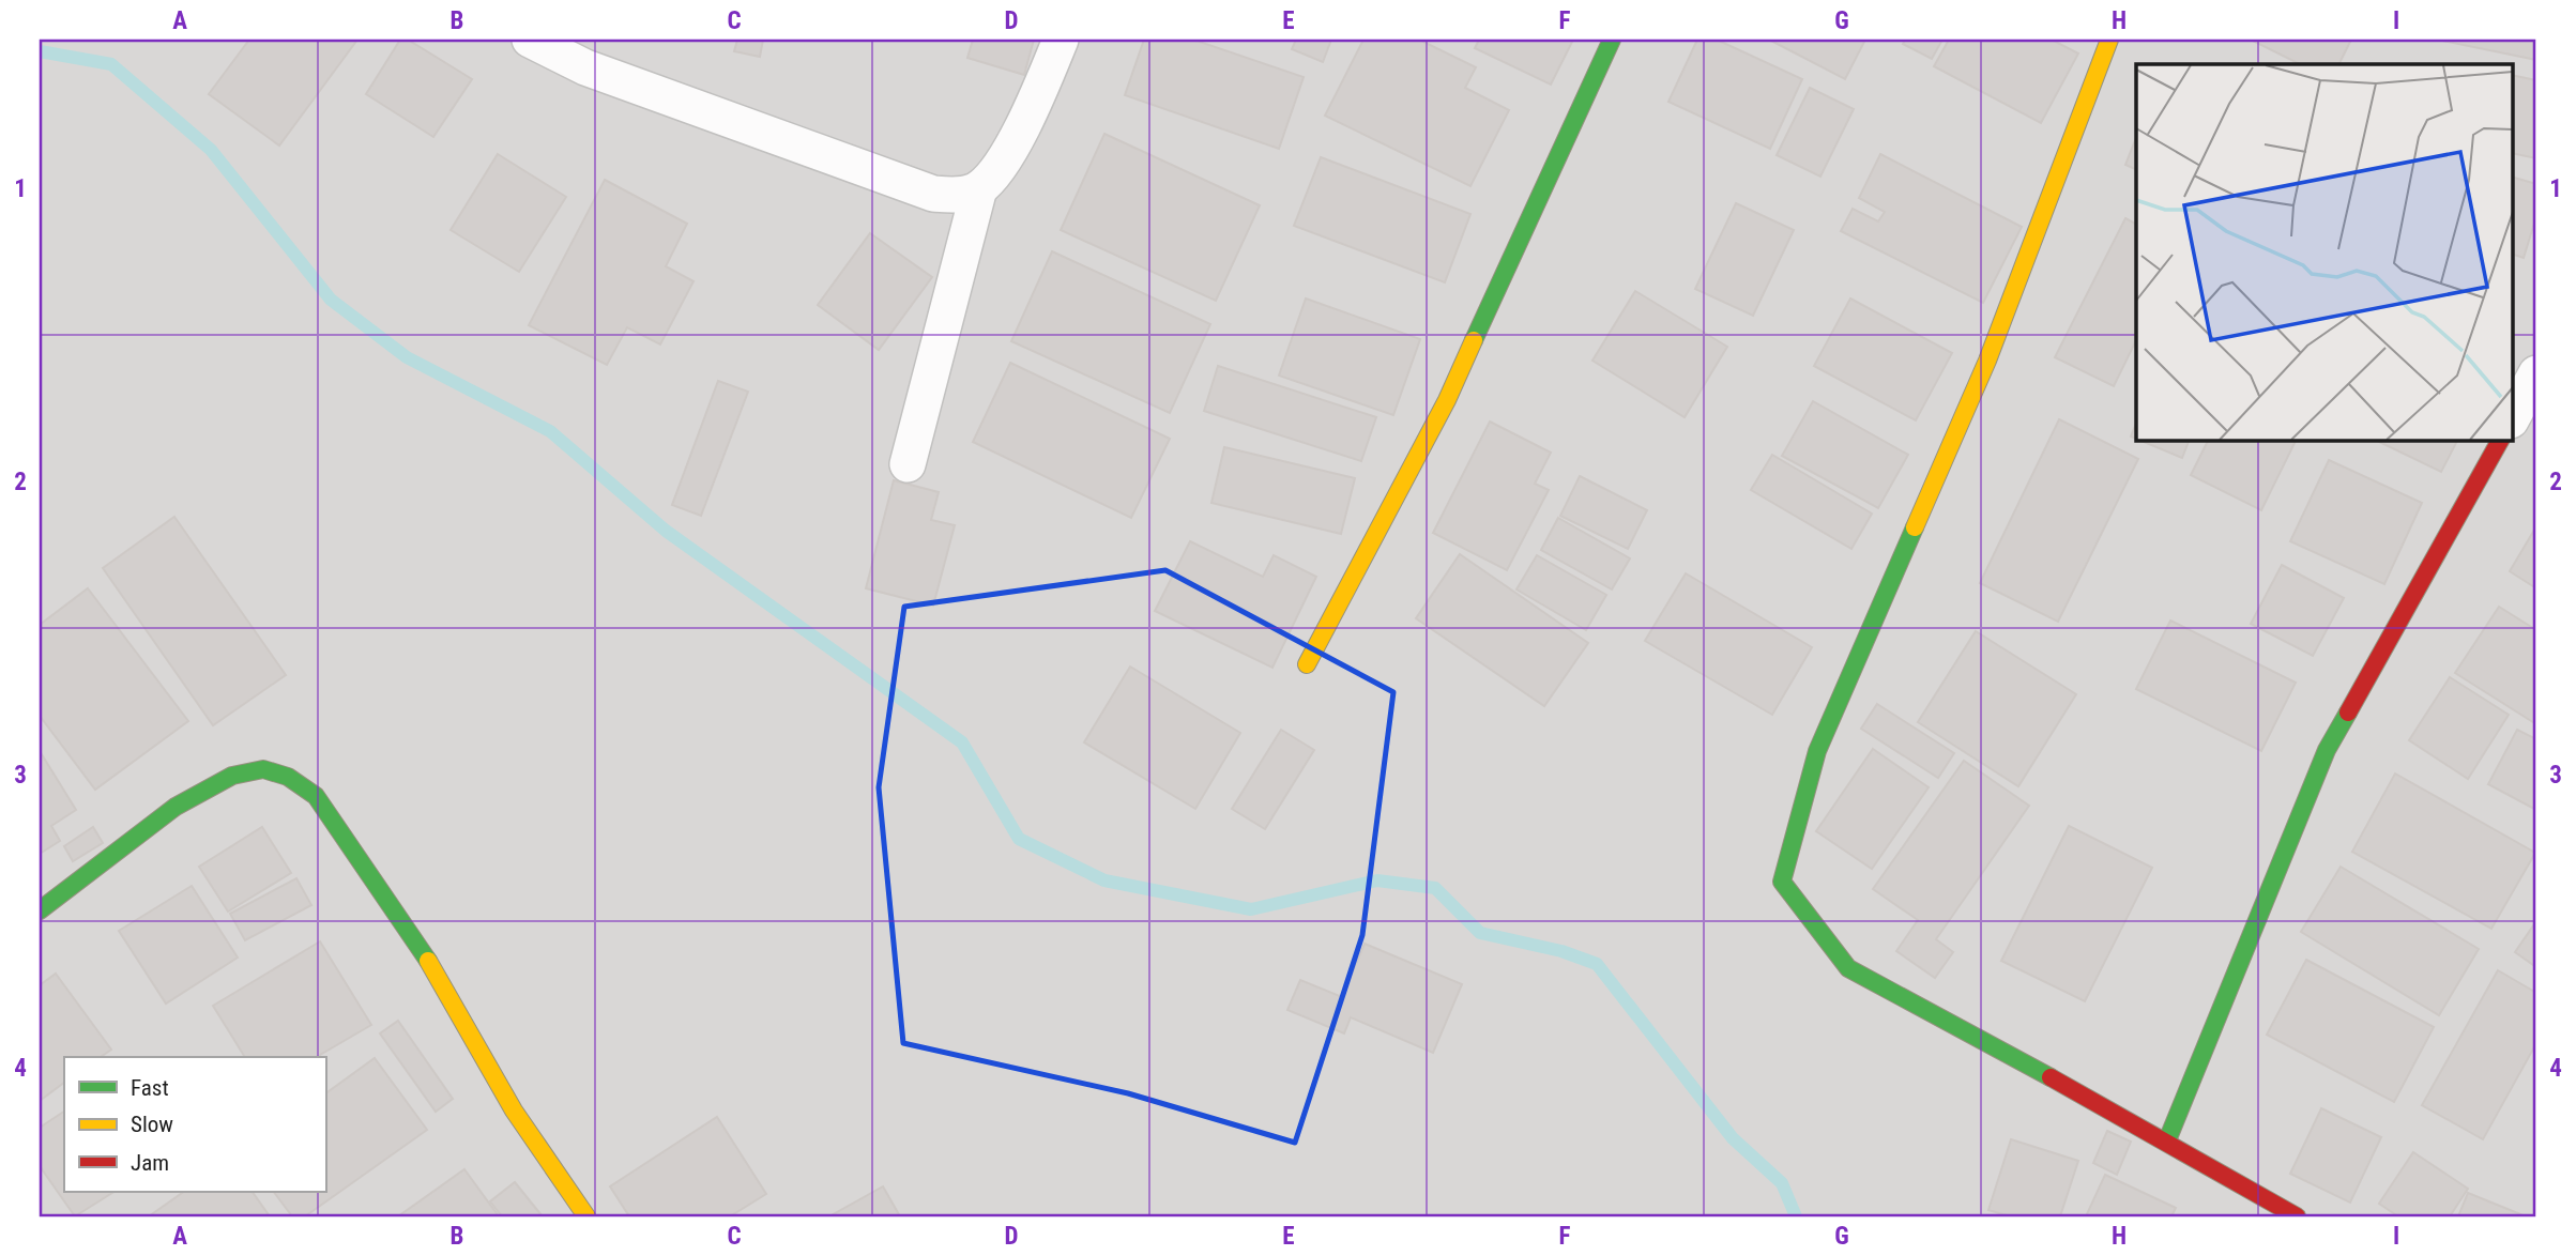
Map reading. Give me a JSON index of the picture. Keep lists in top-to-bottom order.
{
  "legend": ["Fast", "Slow", "Jam"],
  "grid": {
    "columns": [
      "A",
      "B",
      "C",
      "D",
      "E",
      "F",
      "G",
      "H",
      "I"
    ],
    "rows": [
      "1",
      "2",
      "3",
      "4"
    ]
  }
}
